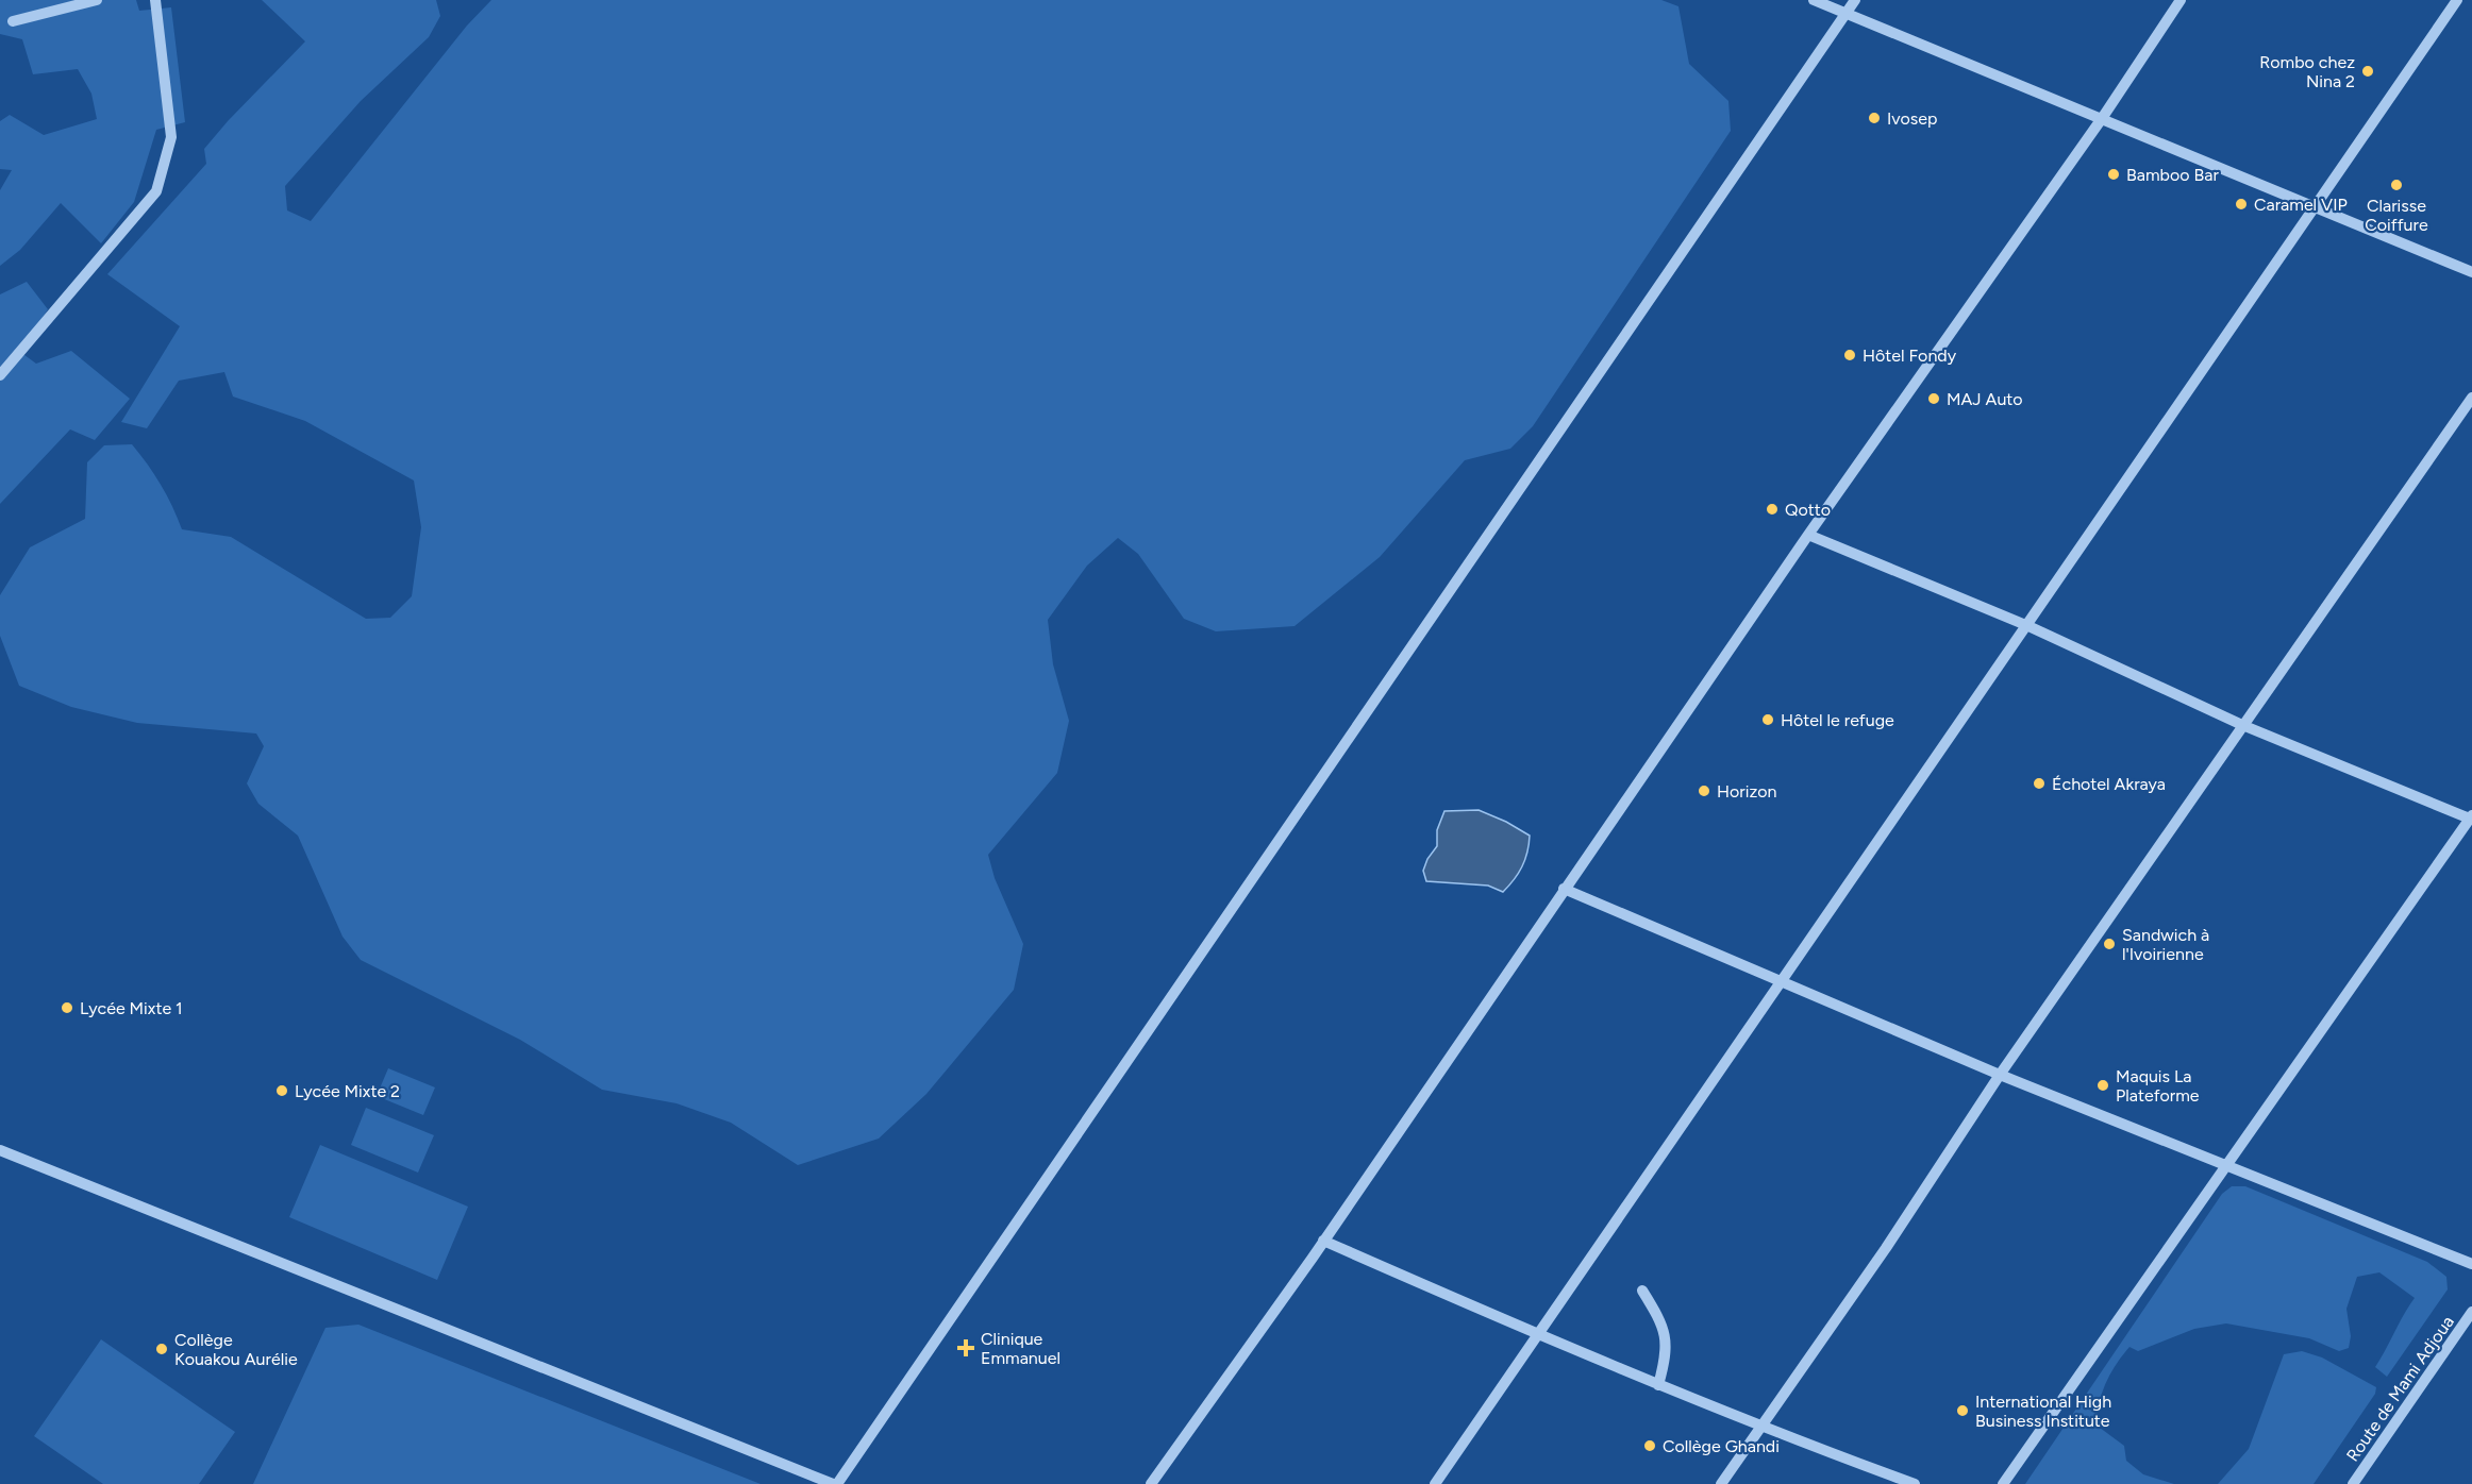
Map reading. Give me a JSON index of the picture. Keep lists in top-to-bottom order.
{
  "streets": {
    "street": ["Route de Mami Adjoua"]
  },
  "places": {
    "other": [
      "Rombo chez Nina 2",
      "Ivosep",
      "Bamboo Bar",
      "Clarisse Coiffure",
      "Caramel VIP",
      "Hôtel Fondy",
      "MAJ Auto",
      "Qotto",
      "Hôtel le refuge",
      "Échotel Akraya",
      "Horizon",
      "Sandwich à l'Ivoirienne",
      "Lycée Mixte 1",
      "Maquis La Plateforme",
      "Lycée Mixte 2",
      "Collège Kouakou Aurélie",
      "International High Business Institute",
      "Collège Ghandi"
    ],
    "health": ["Clinique Emmanuel"]
  }
}
